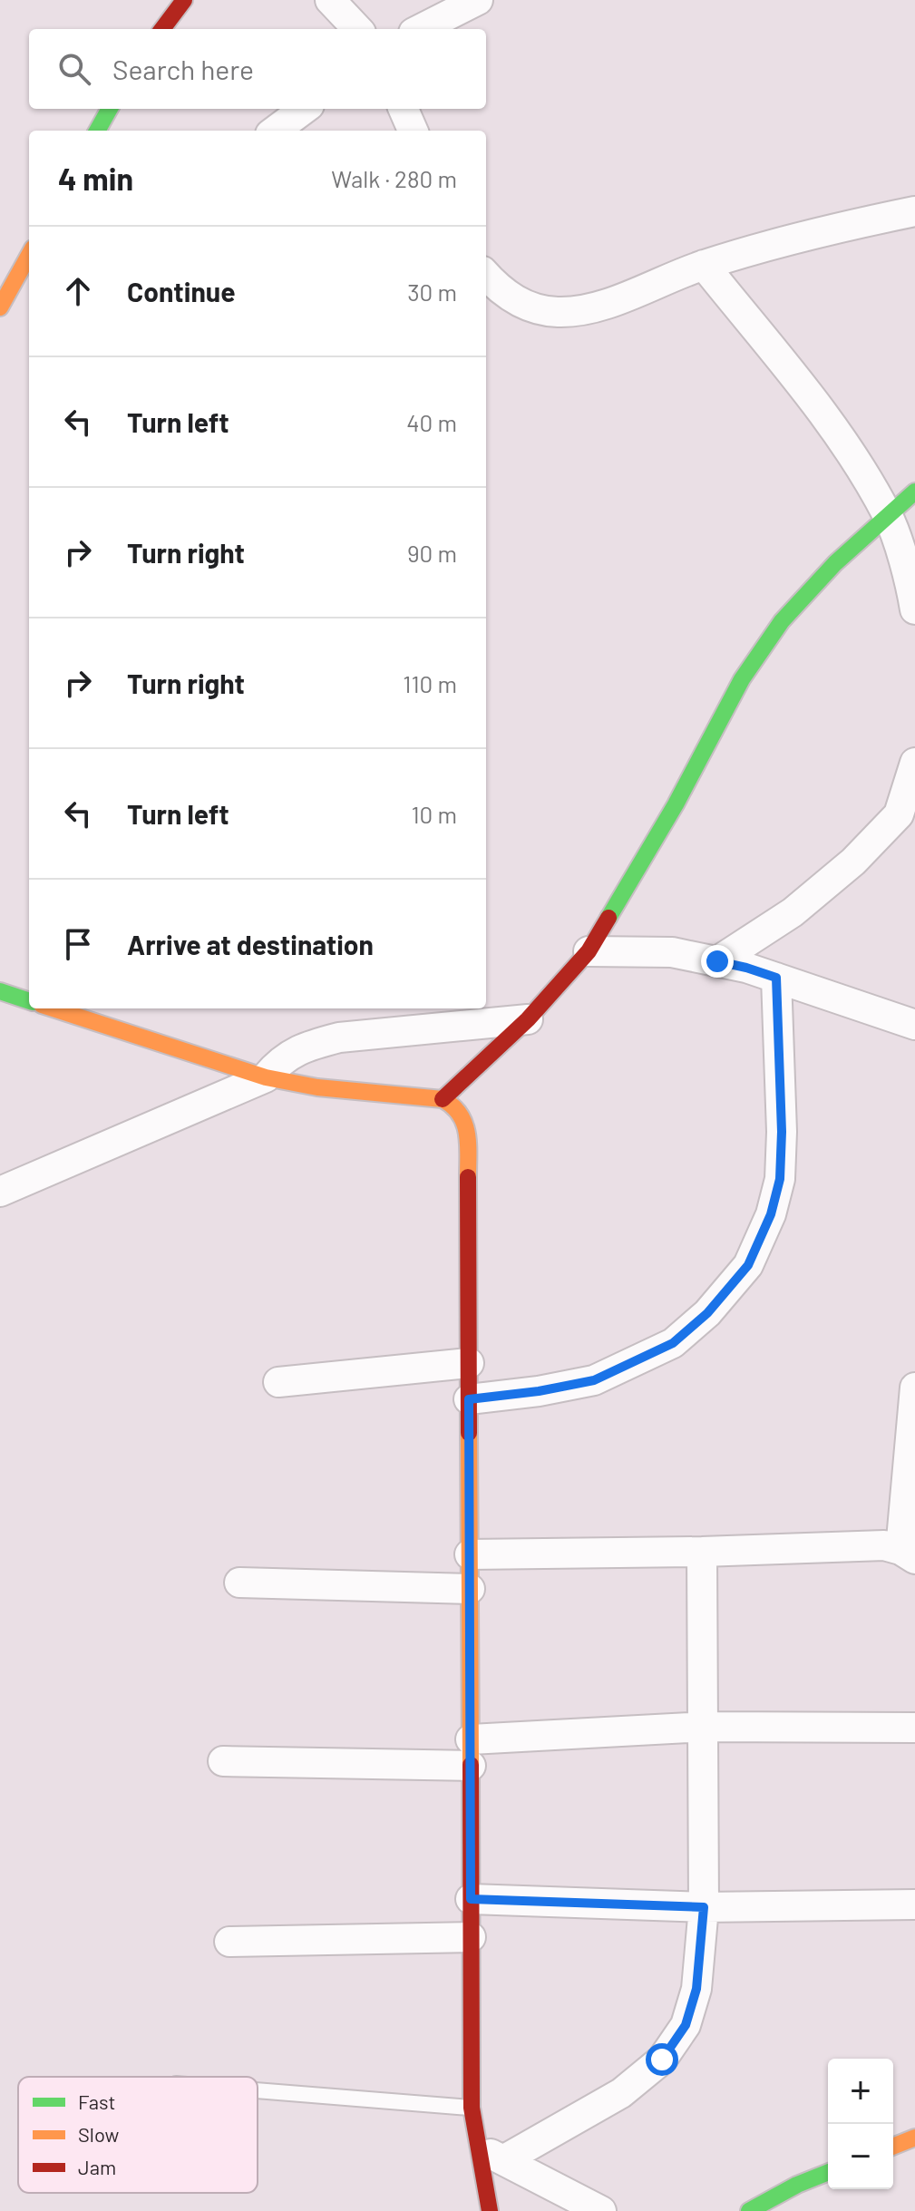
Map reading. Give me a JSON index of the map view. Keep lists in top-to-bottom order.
{
  "legend": ["Fast", "Slow", "Jam"],
  "page": {
    "search": "Search here",
    "heading": ["4 min", "Walk · 280 m"],
    "list": [
      ["Continue", "30 m"],
      ["Turn left", "40 m"],
      ["Turn right", "90 m"],
      ["Turn right", "110 m"],
      ["Turn left", "10 m"],
      "Arrive at destination"
    ],
    "map_buttons": ["+", "−"]
  }
}
